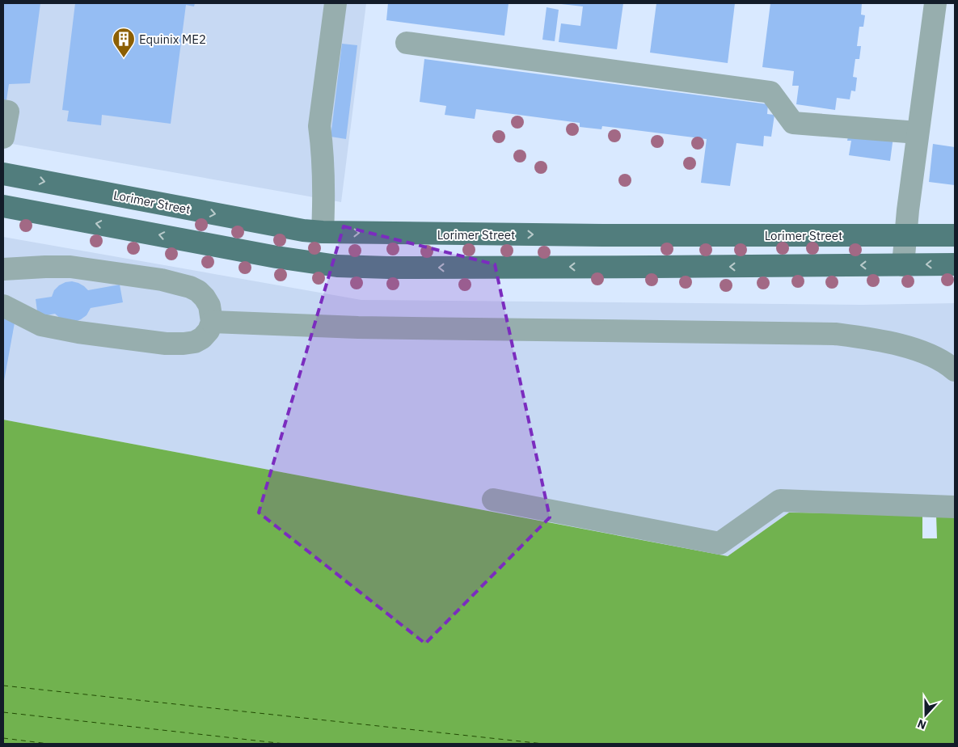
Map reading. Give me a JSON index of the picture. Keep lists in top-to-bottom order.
{
  "streets": {
    "main road": ["Lorimer Street"]
  },
  "places": {
    "building": ["Equinix ME2"]
  },
  "north": "bottom"
}
